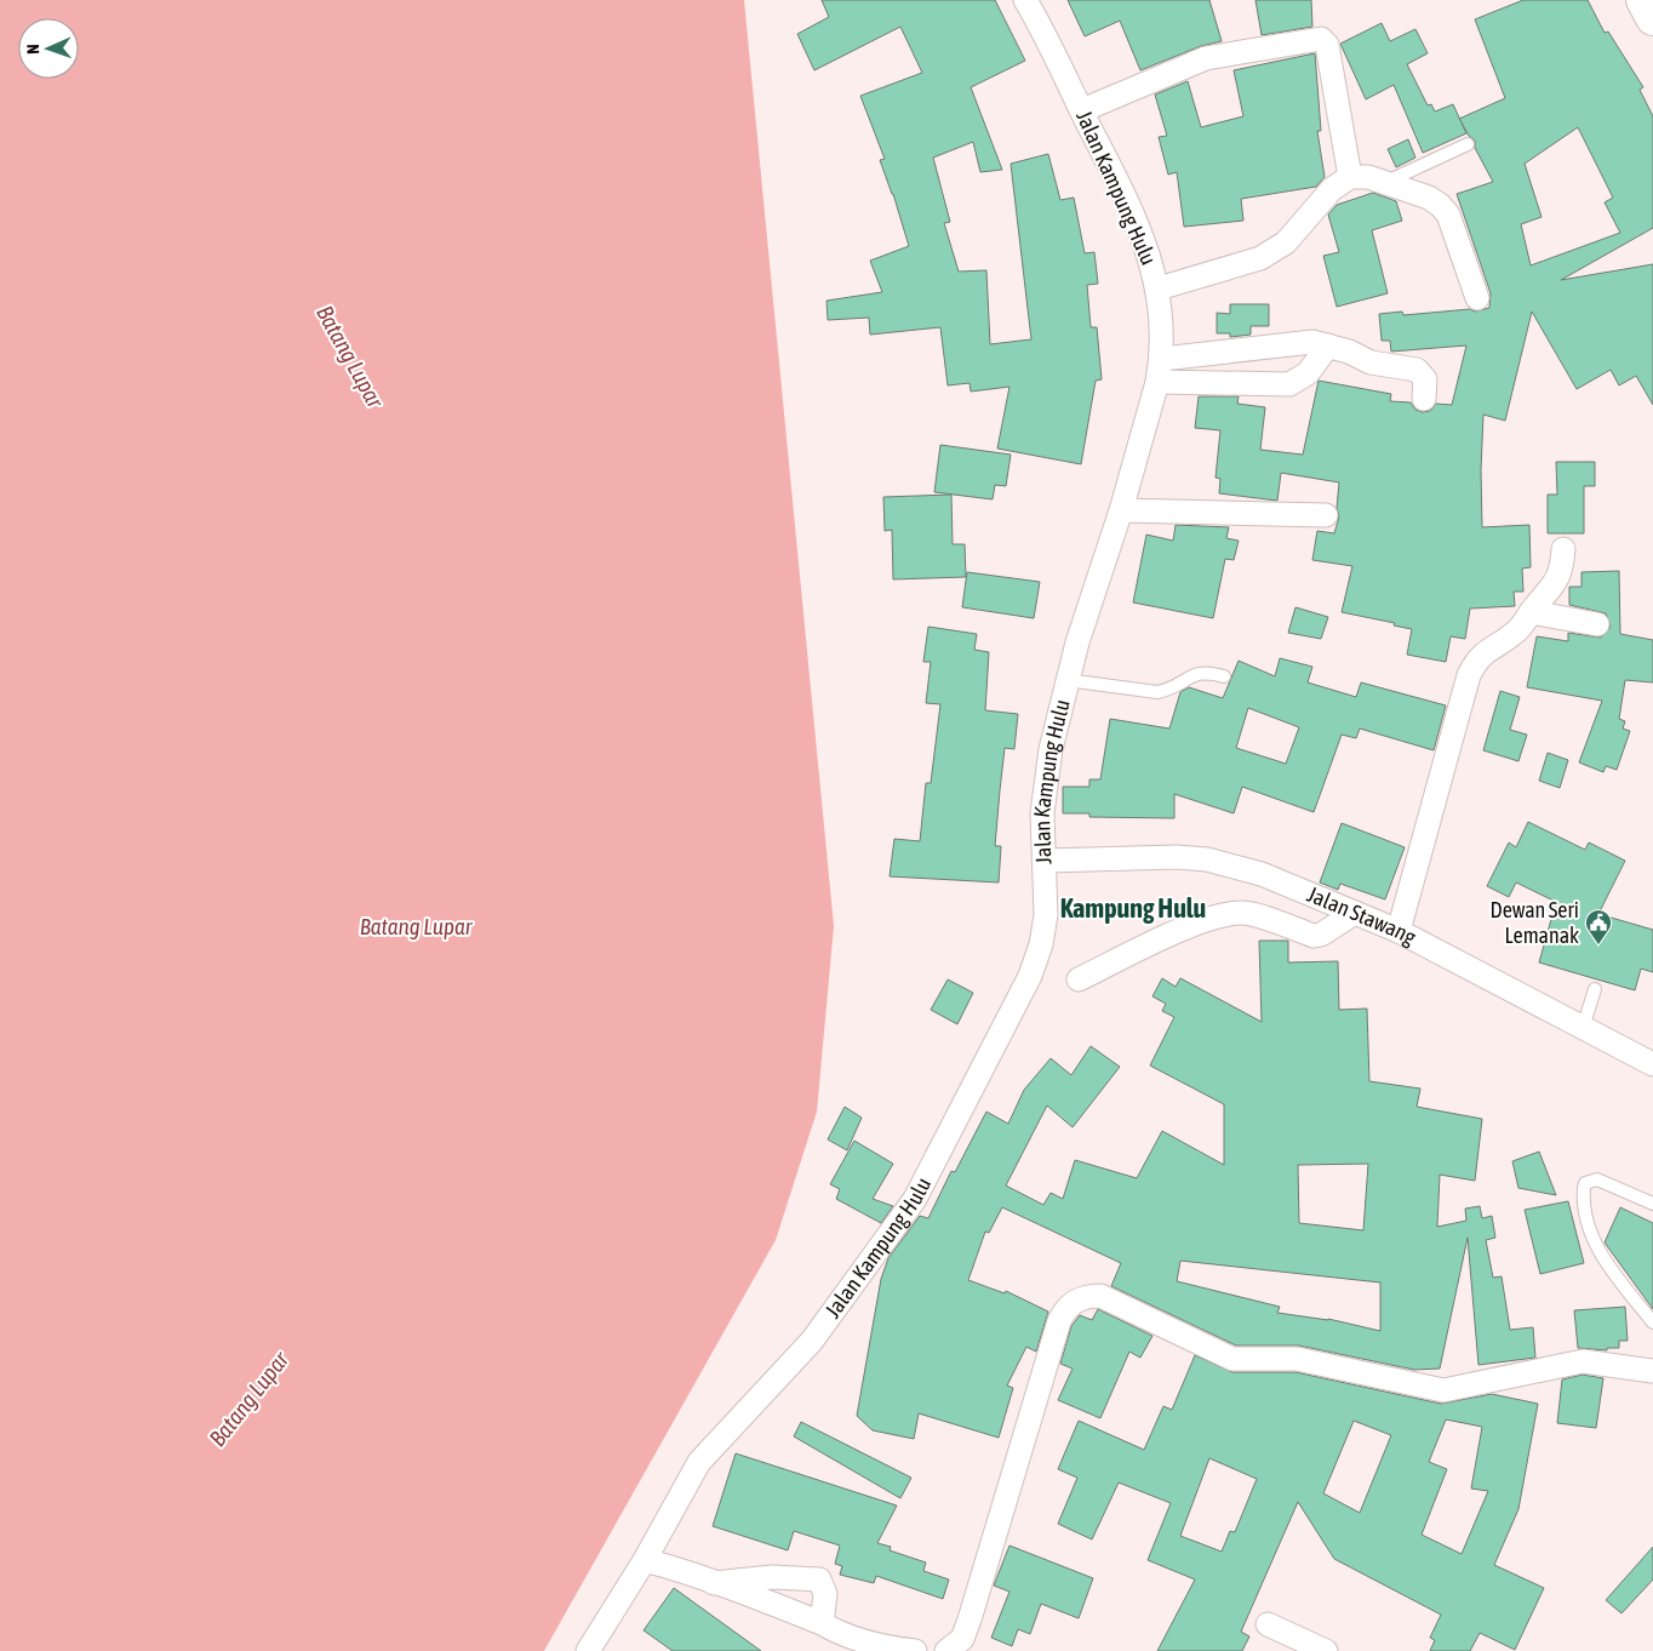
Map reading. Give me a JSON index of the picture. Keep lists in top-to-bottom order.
{
  "streets": {
    "street": ["Jalan Kampung Hulu", "Jalan Stawang"]
  },
  "crossings": [
    ["Jalan Kampung Hulu", "Jalan Stawang"]
  ],
  "districts": ["Kampung Hulu"],
  "water": ["Batang Lupar"],
  "places": {
    "public building": ["Dewan Seri Lemanak"]
  },
  "north": "left"
}
